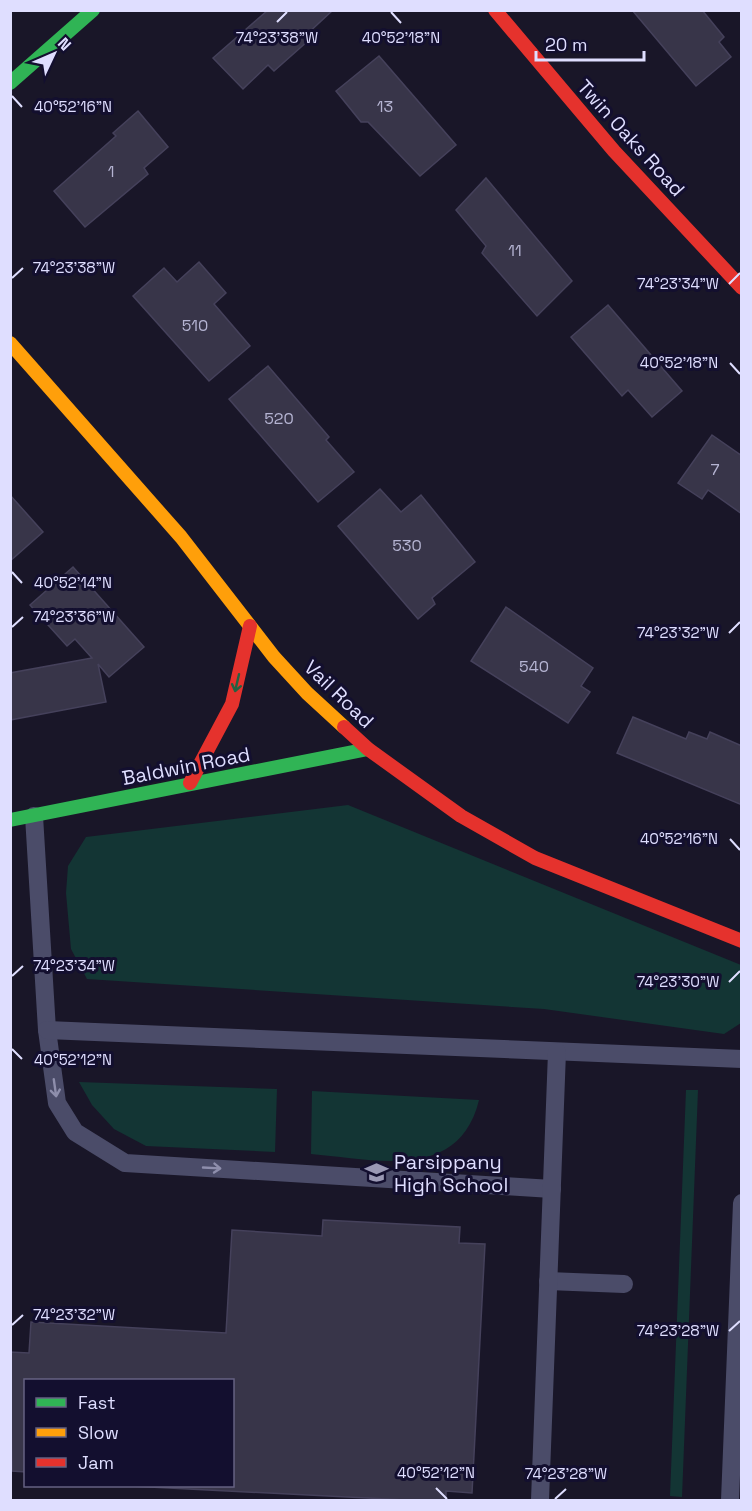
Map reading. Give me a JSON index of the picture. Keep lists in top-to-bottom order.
{
  "streets": {
    "street": ["Twin Oaks Road", "Vail Road", "Baldwin Road"]
  },
  "crossings": [
    ["Vail Road", "Baldwin Road"]
  ],
  "places": {
    "school or university": ["Parsippany High School"]
  },
  "house_numbers": [
    "13",
    "1",
    "11",
    "510",
    "520",
    "7",
    "530",
    "540"
  ],
  "legend": ["Fast", "Slow", "Jam"],
  "scale_bar": "20 m",
  "north": "top right",
  "coordinates": [
    "74°23'38\"W",
    "40°52'18\"N",
    "40°52'16\"N",
    "74°23'34\"W",
    "40°52'14\"N",
    "74°23'36\"W",
    "74°23'32\"W",
    "74°23'30\"W",
    "40°52'12\"N",
    "74°23'28\"W"
  ]
}
